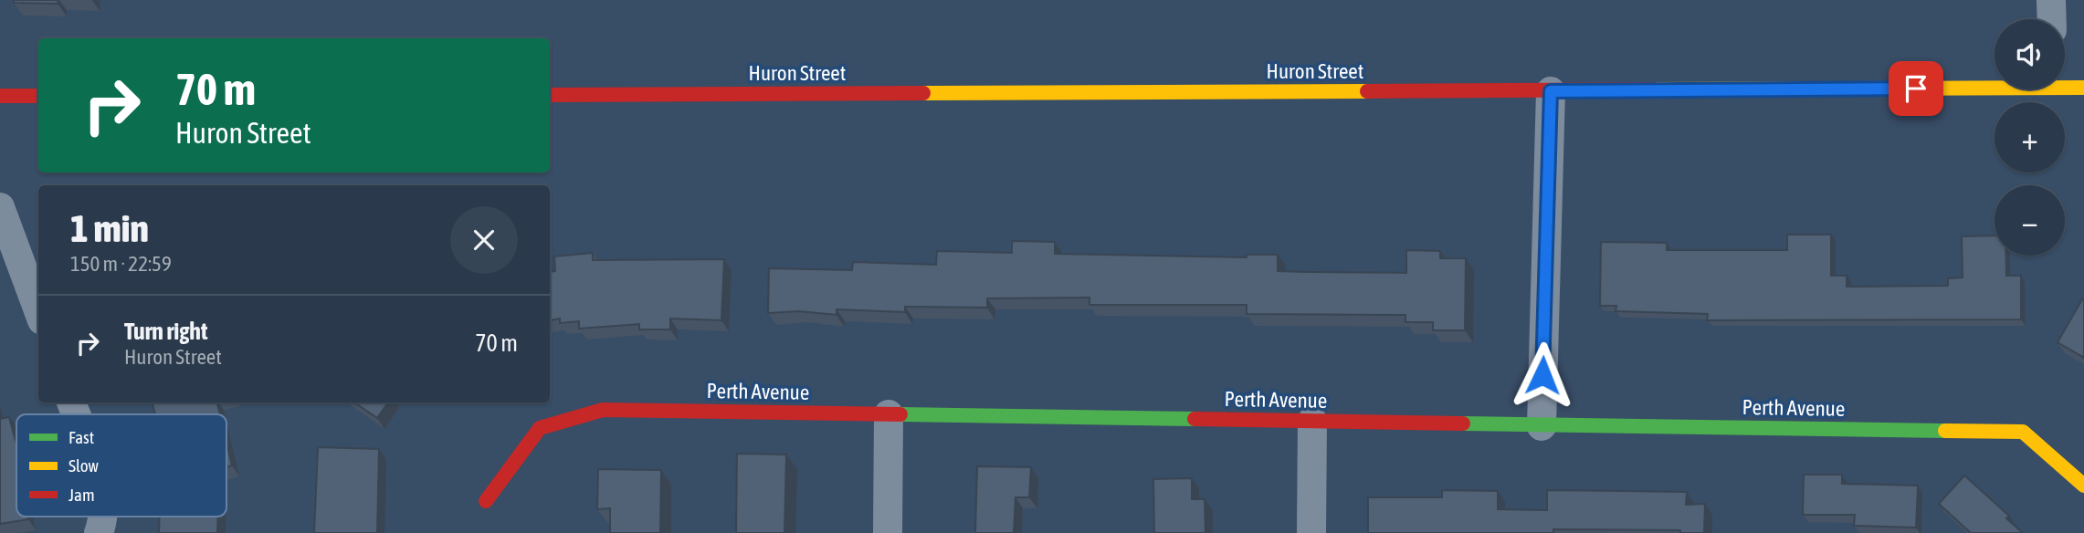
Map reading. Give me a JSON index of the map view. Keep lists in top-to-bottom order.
{
  "streets": {
    "street": ["Huron Street", "Perth Avenue"]
  },
  "legend": ["Fast", "Slow", "Jam"],
  "page": {
    "map_buttons": ["+", "−"],
    "turn": ["70 m", "Huron Street"],
    "heading": ["1 min", "150 m · 22:59"],
    "list": [
      {
        "name": "Turn right",
        "note": "Huron Street",
        "value": "70 m"
      }
    ]
  }
}
